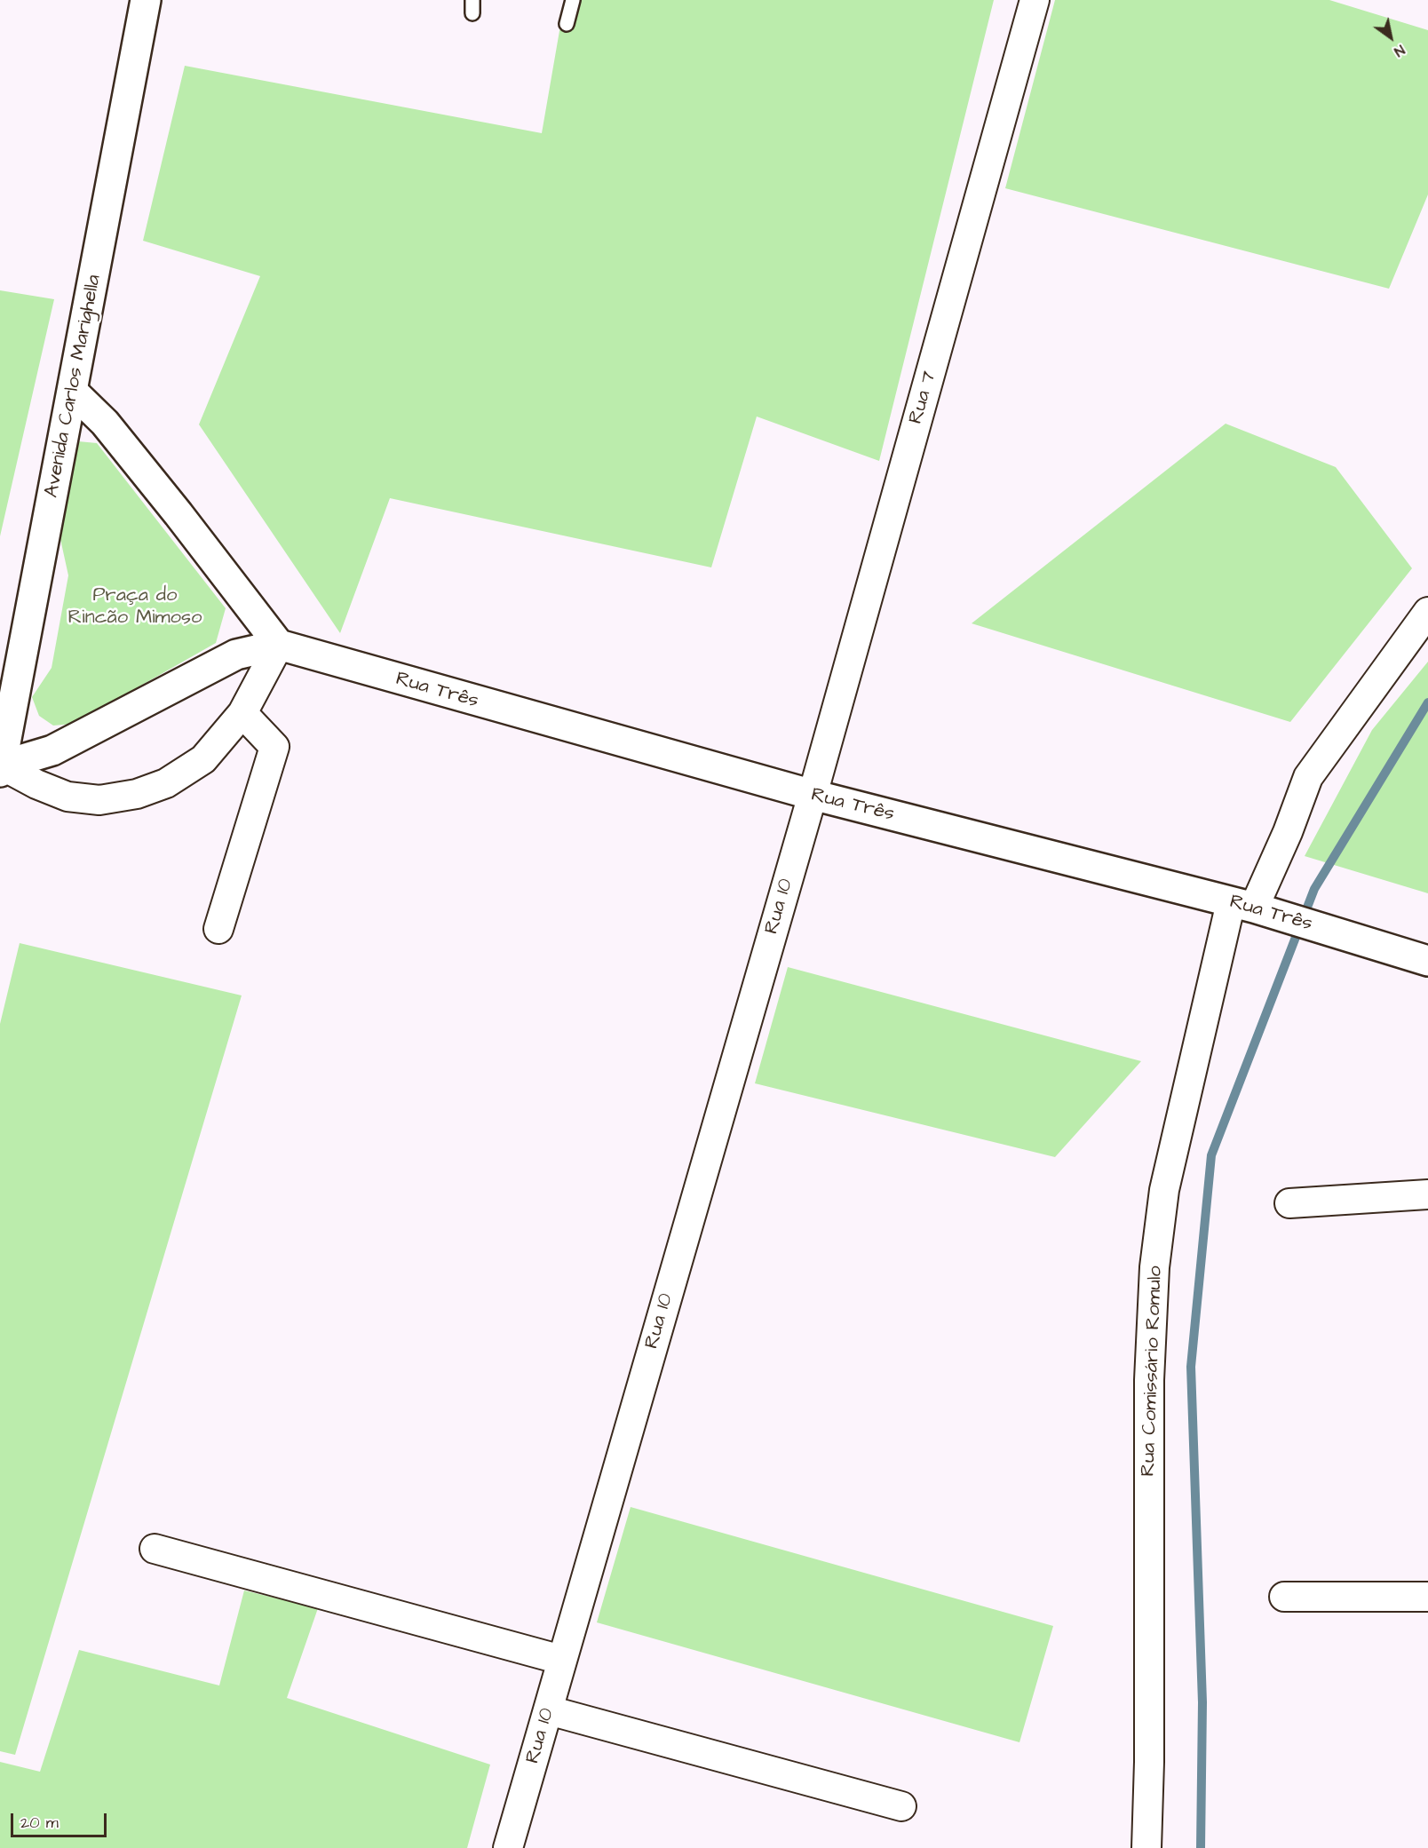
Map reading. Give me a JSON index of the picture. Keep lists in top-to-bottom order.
{
  "streets": {
    "main road": ["Avenida Carlos Marighella", "Rua Três"],
    "street": ["Rua 7", "Rua 10", "Rua Comissário Romulo"]
  },
  "crossings": [
    ["Avenida Carlos Marighella", "Rua Três"],
    ["Rua 7", "Rua Três"],
    ["Rua 7", "Rua 10"],
    ["Rua Três", "Rua 10"],
    ["Rua Três", "Rua Comissário Romulo"]
  ],
  "parks": ["Praça do Rincão Mimoso"],
  "scale_bar": "20 m",
  "north": "bottom right"
}
